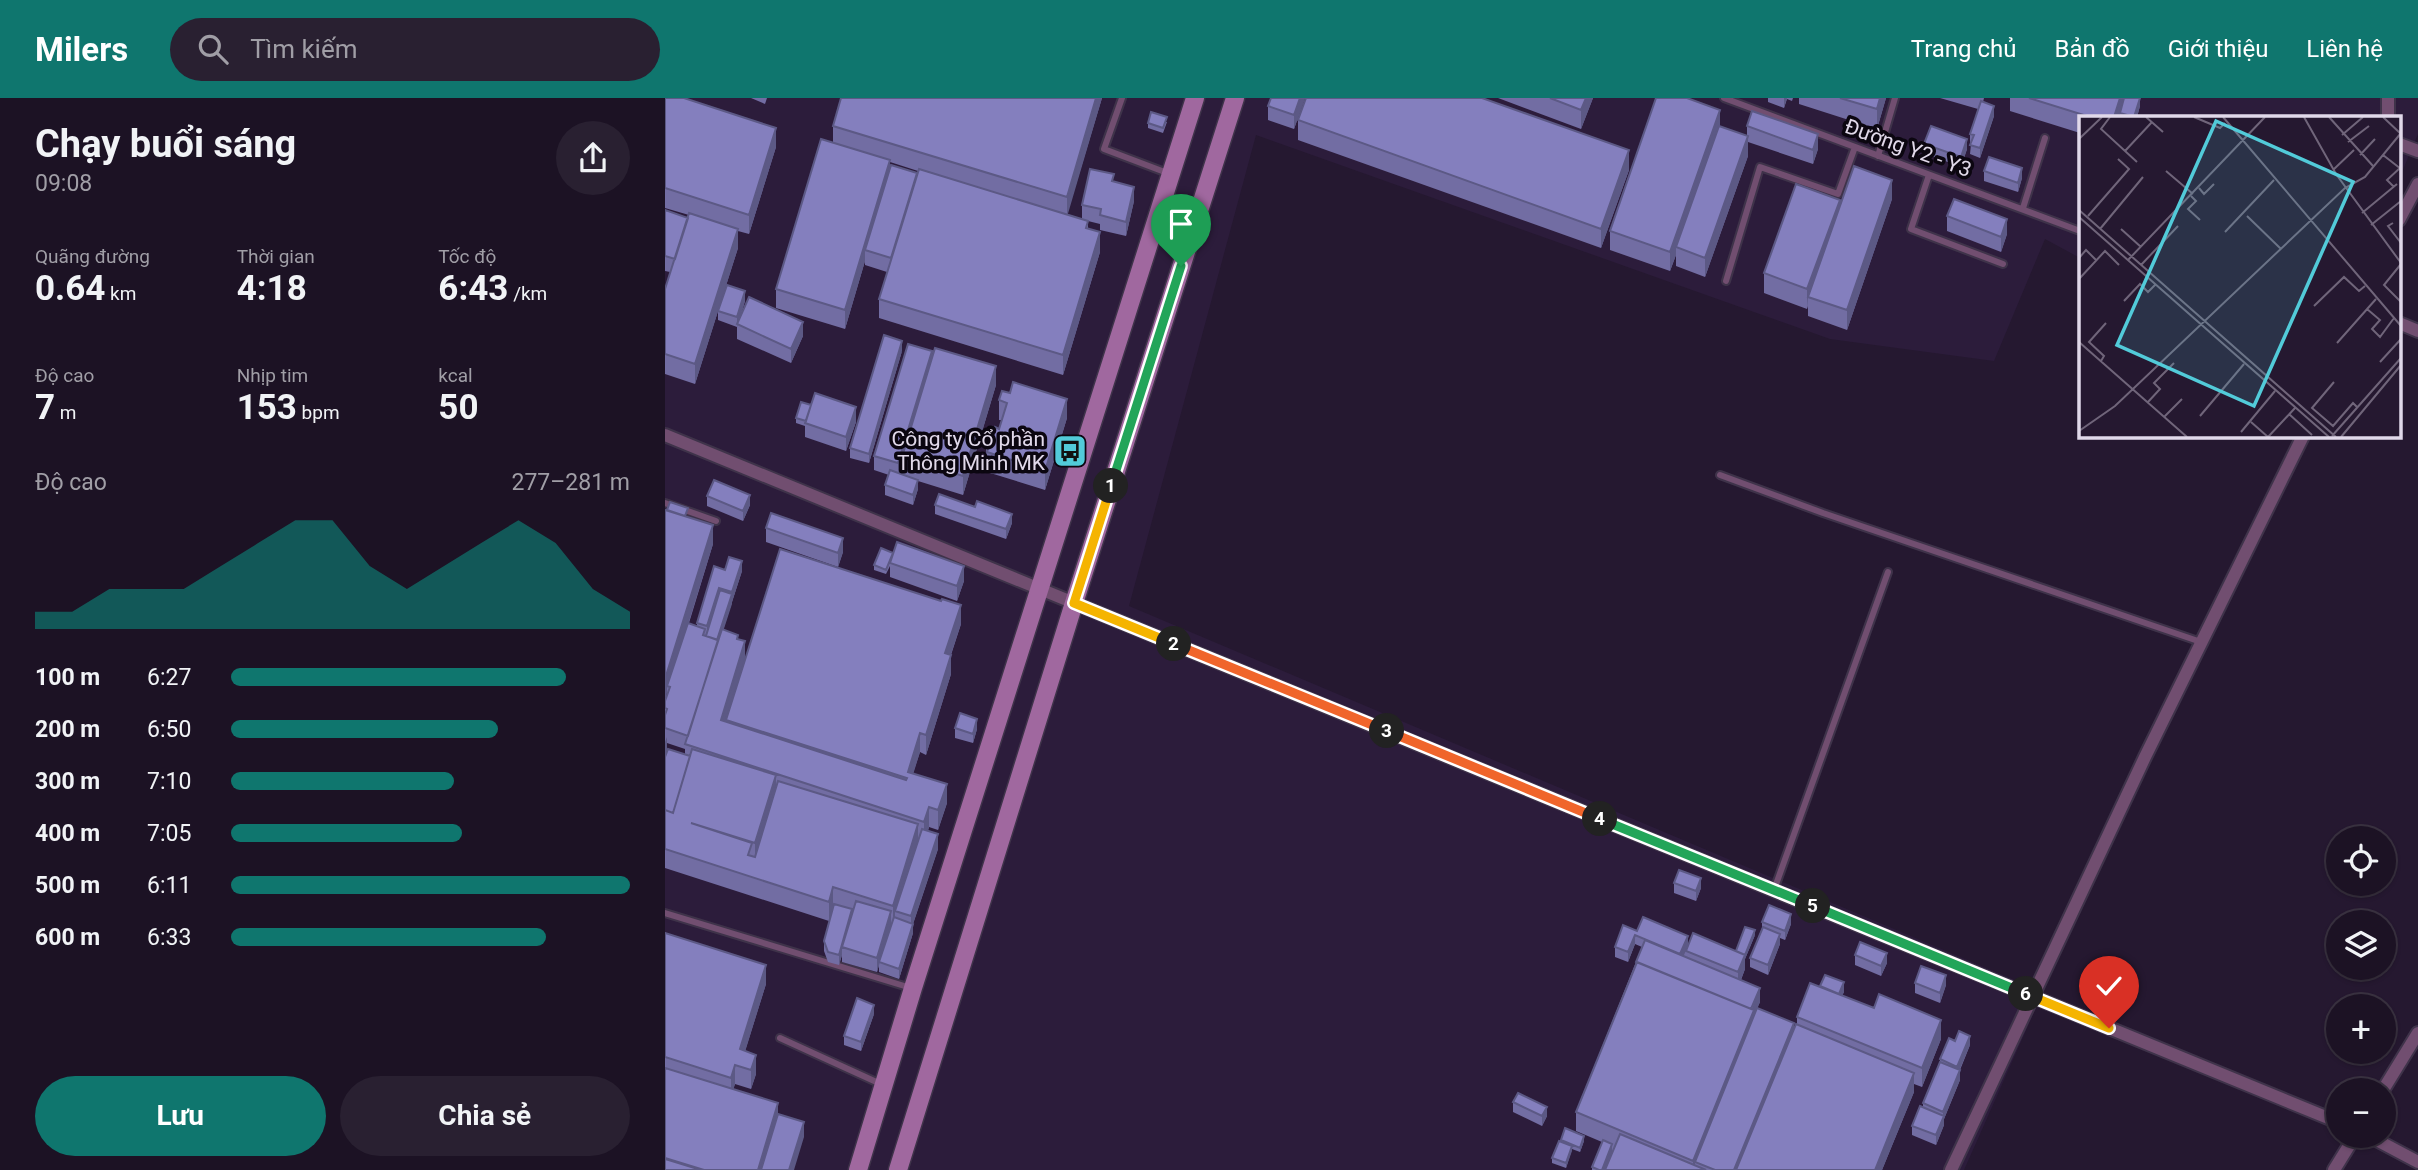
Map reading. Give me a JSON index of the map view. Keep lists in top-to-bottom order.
{
  "streets": {
    "lane": ["Đường Y2 - Y3"]
  },
  "places": {
    "bus stop": ["Công ty Cổ phần Thông Minh MK"]
  },
  "page": {
    "header": "Milers",
    "search": "Tìm kiếm",
    "nav": [
      "Trang chủ",
      "Bản đồ",
      "Giới thiệu",
      "Liên hệ"
    ],
    "heading": ["Chạy buổi sáng", "09:08"],
    "stats": [
      ["Quãng đường", "0.64 km"],
      ["Thời gian", "4:18"],
      ["Tốc độ", "6:43 /km"],
      ["Độ cao", "7 m"],
      ["Nhịp tim", "153 bpm"],
      ["kcal", "50"]
    ],
    "chart": ["Độ cao", "277–281 m"],
    "pins": [
      "1",
      "2",
      "3",
      "4",
      "5",
      "6"
    ],
    "list": [
      {
        "name": "100 m",
        "note": "6:27"
      },
      {
        "name": "200 m",
        "note": "6:50"
      },
      {
        "name": "300 m",
        "note": "7:10"
      },
      {
        "name": "400 m",
        "note": "7:05"
      },
      {
        "name": "500 m",
        "note": "6:11"
      },
      {
        "name": "600 m",
        "note": "6:33"
      }
    ],
    "map_buttons": ["+", "−"],
    "buttons": ["Lưu", "Chia sẻ"]
  }
}
